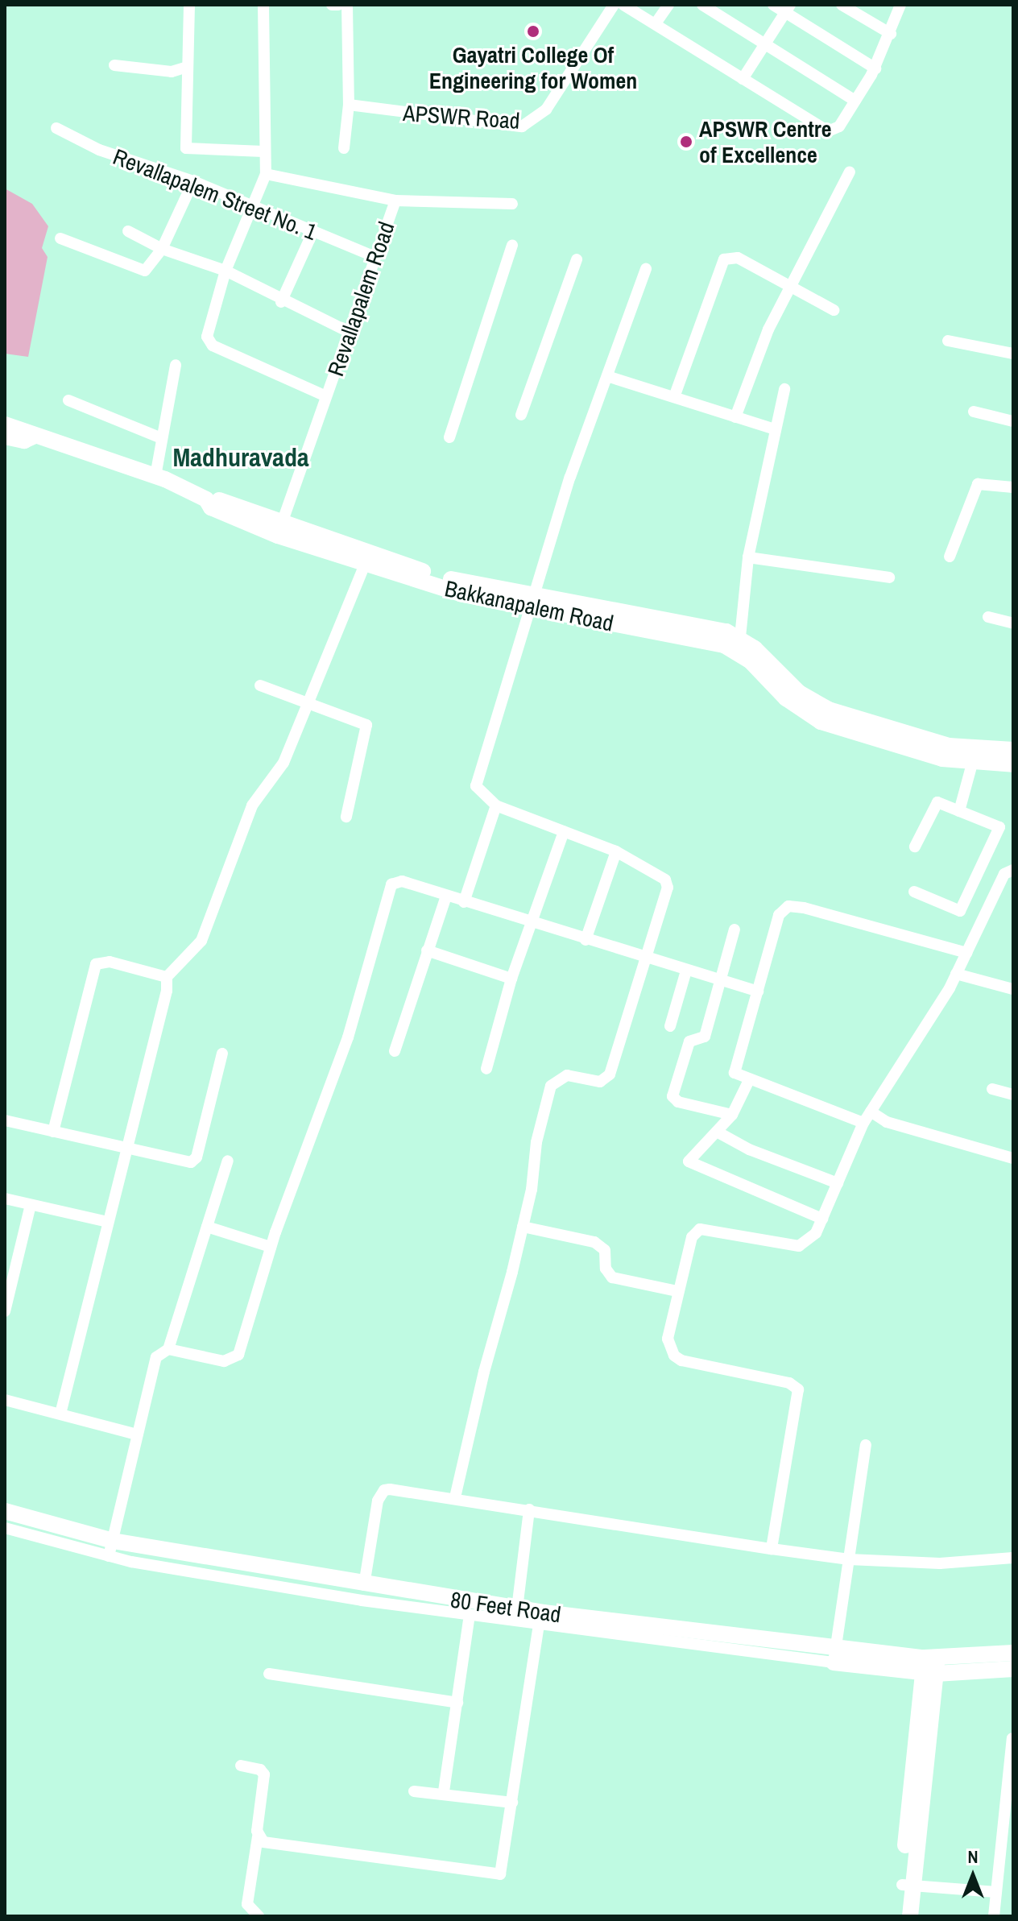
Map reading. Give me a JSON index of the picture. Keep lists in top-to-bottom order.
{
  "streets": {
    "street": [
      "APSWR Road",
      "Revallapalem Street No. 1",
      "Revallapalem Road",
      "Bakkanapalem Road",
      "80 Feet Road"
    ]
  },
  "crossings": [
    ["Revallapalem Street No. 1", "Revallapalem Road"],
    ["Revallapalem Road", "Bakkanapalem Road"]
  ],
  "districts": ["Madhuravada"],
  "places": ["Gayatri College Of Engineering for Women", "APSWR Centre of Excellence"],
  "north": "top"
}
